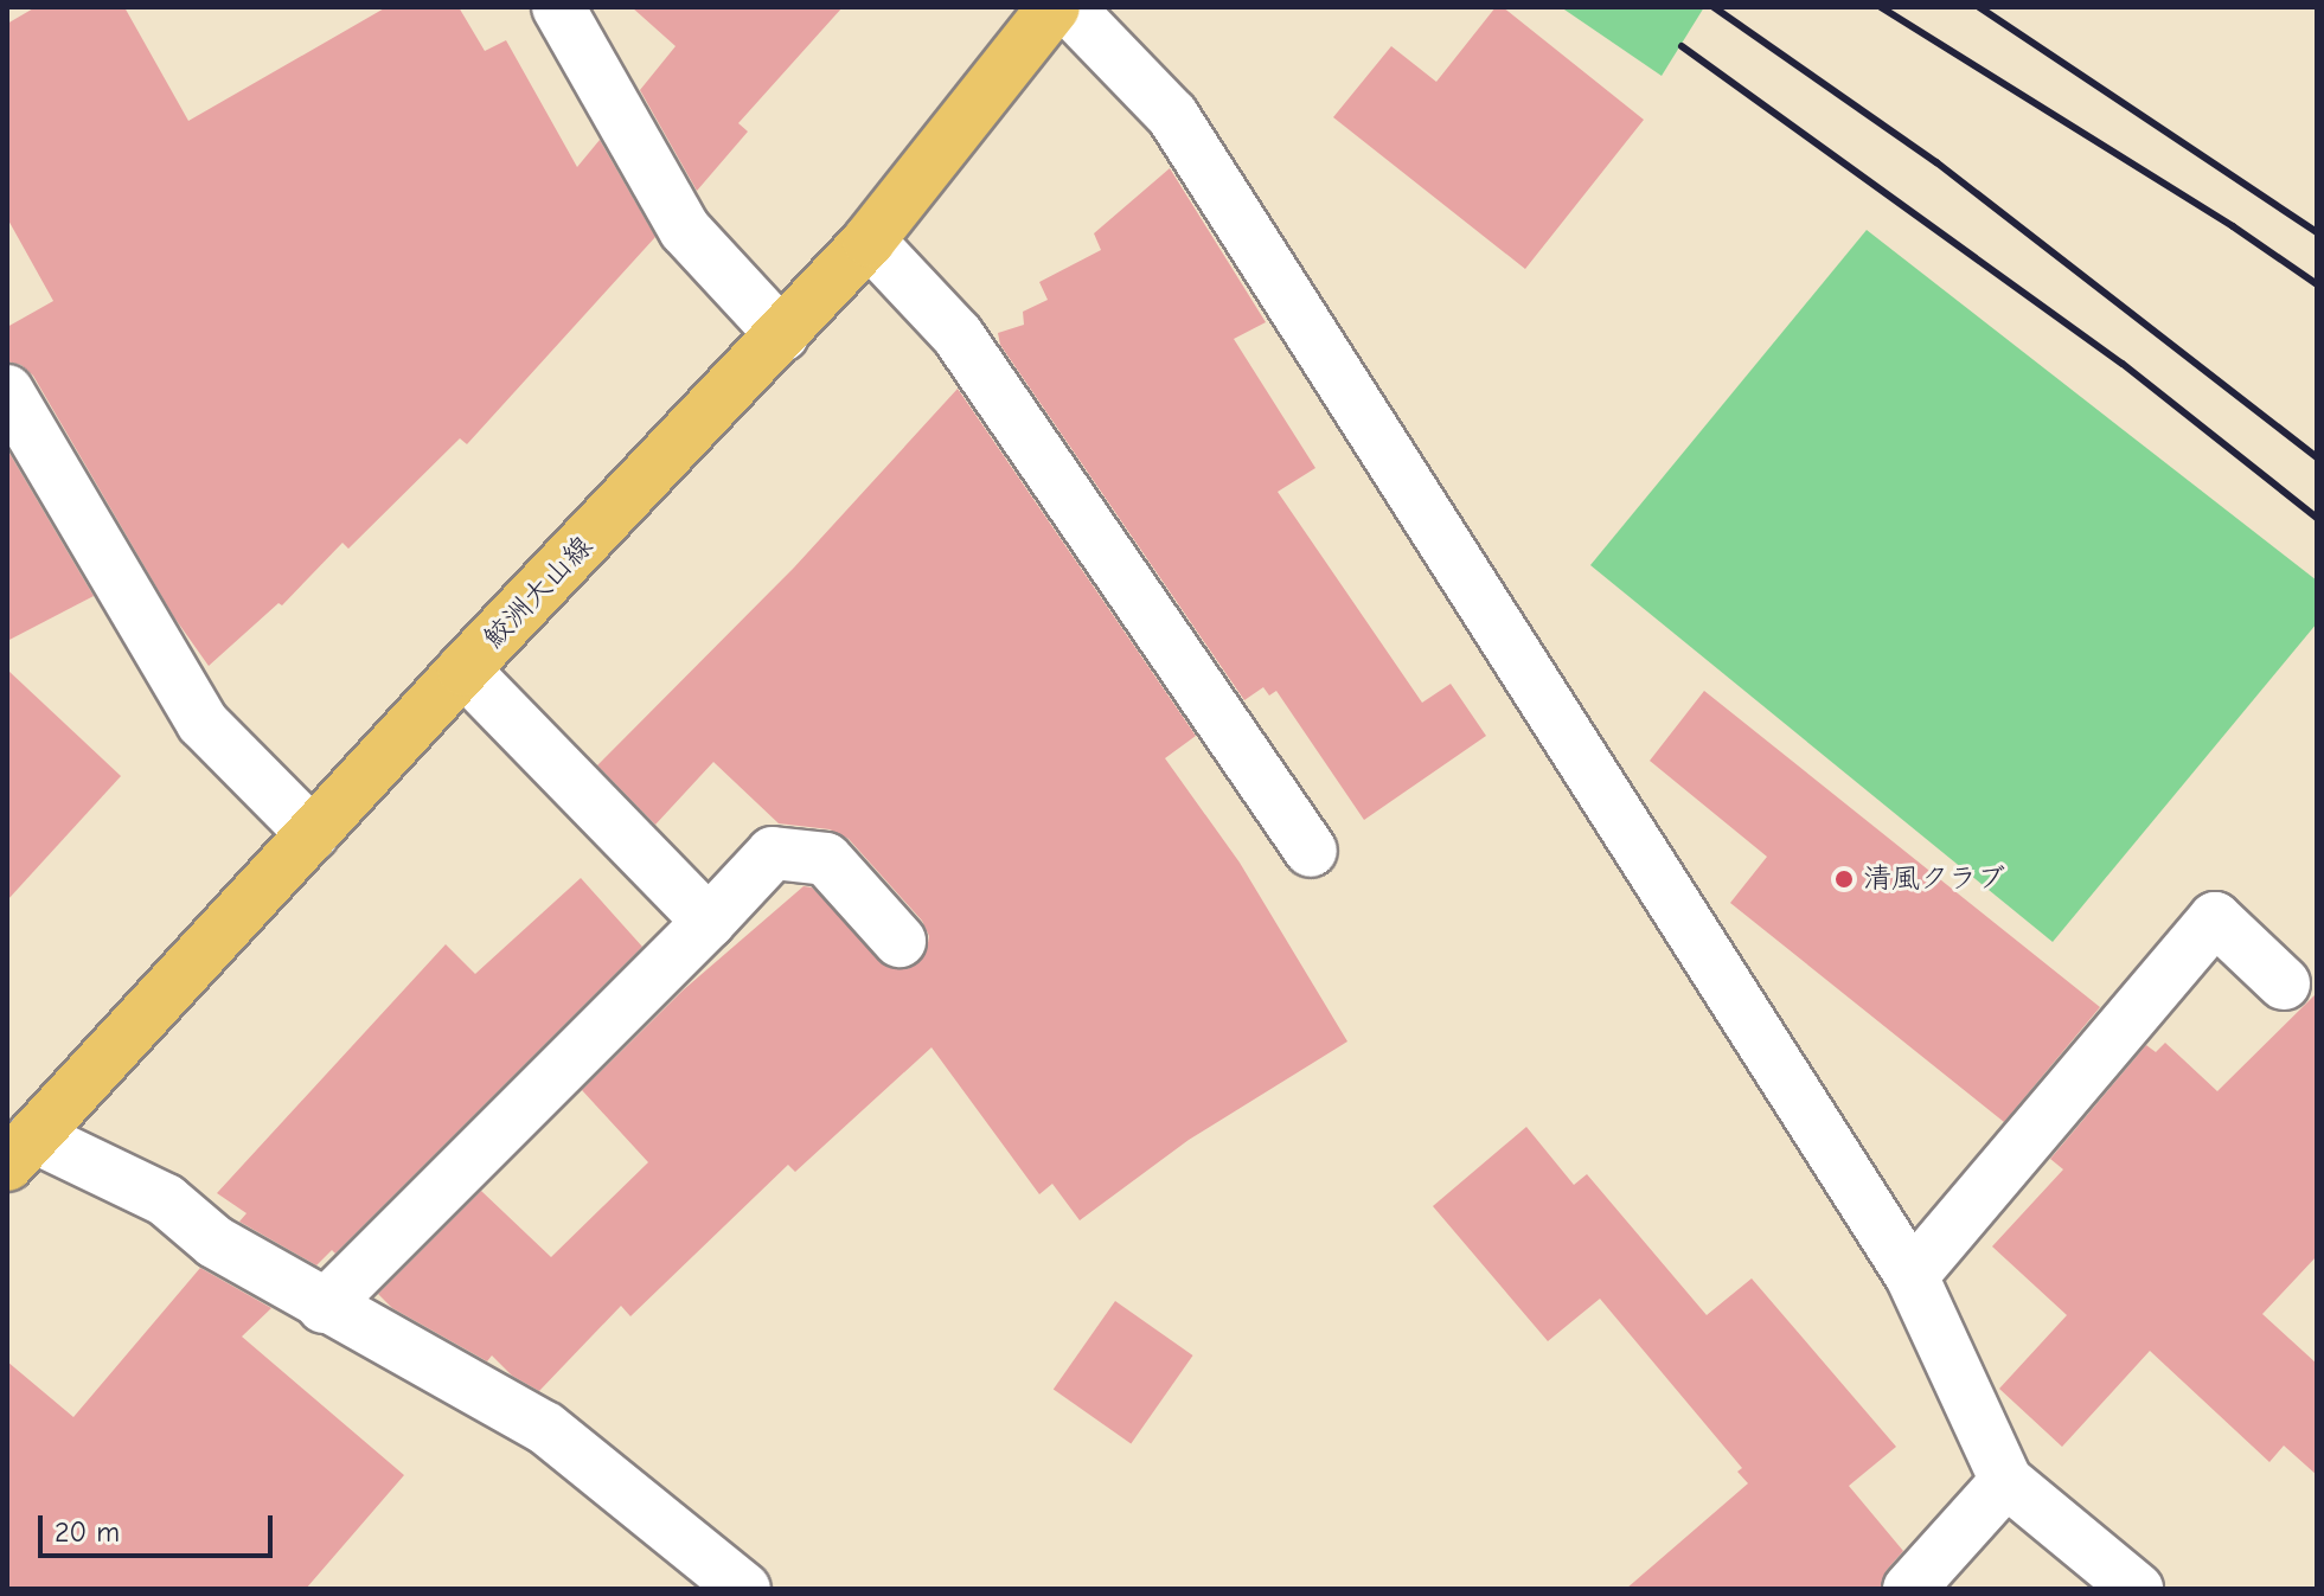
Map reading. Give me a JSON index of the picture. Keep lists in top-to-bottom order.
{
  "streets": {
    "main road": ["鮫洲大山線"]
  },
  "places": ["清風クラブ"],
  "scale_bar": "20 m"
}
